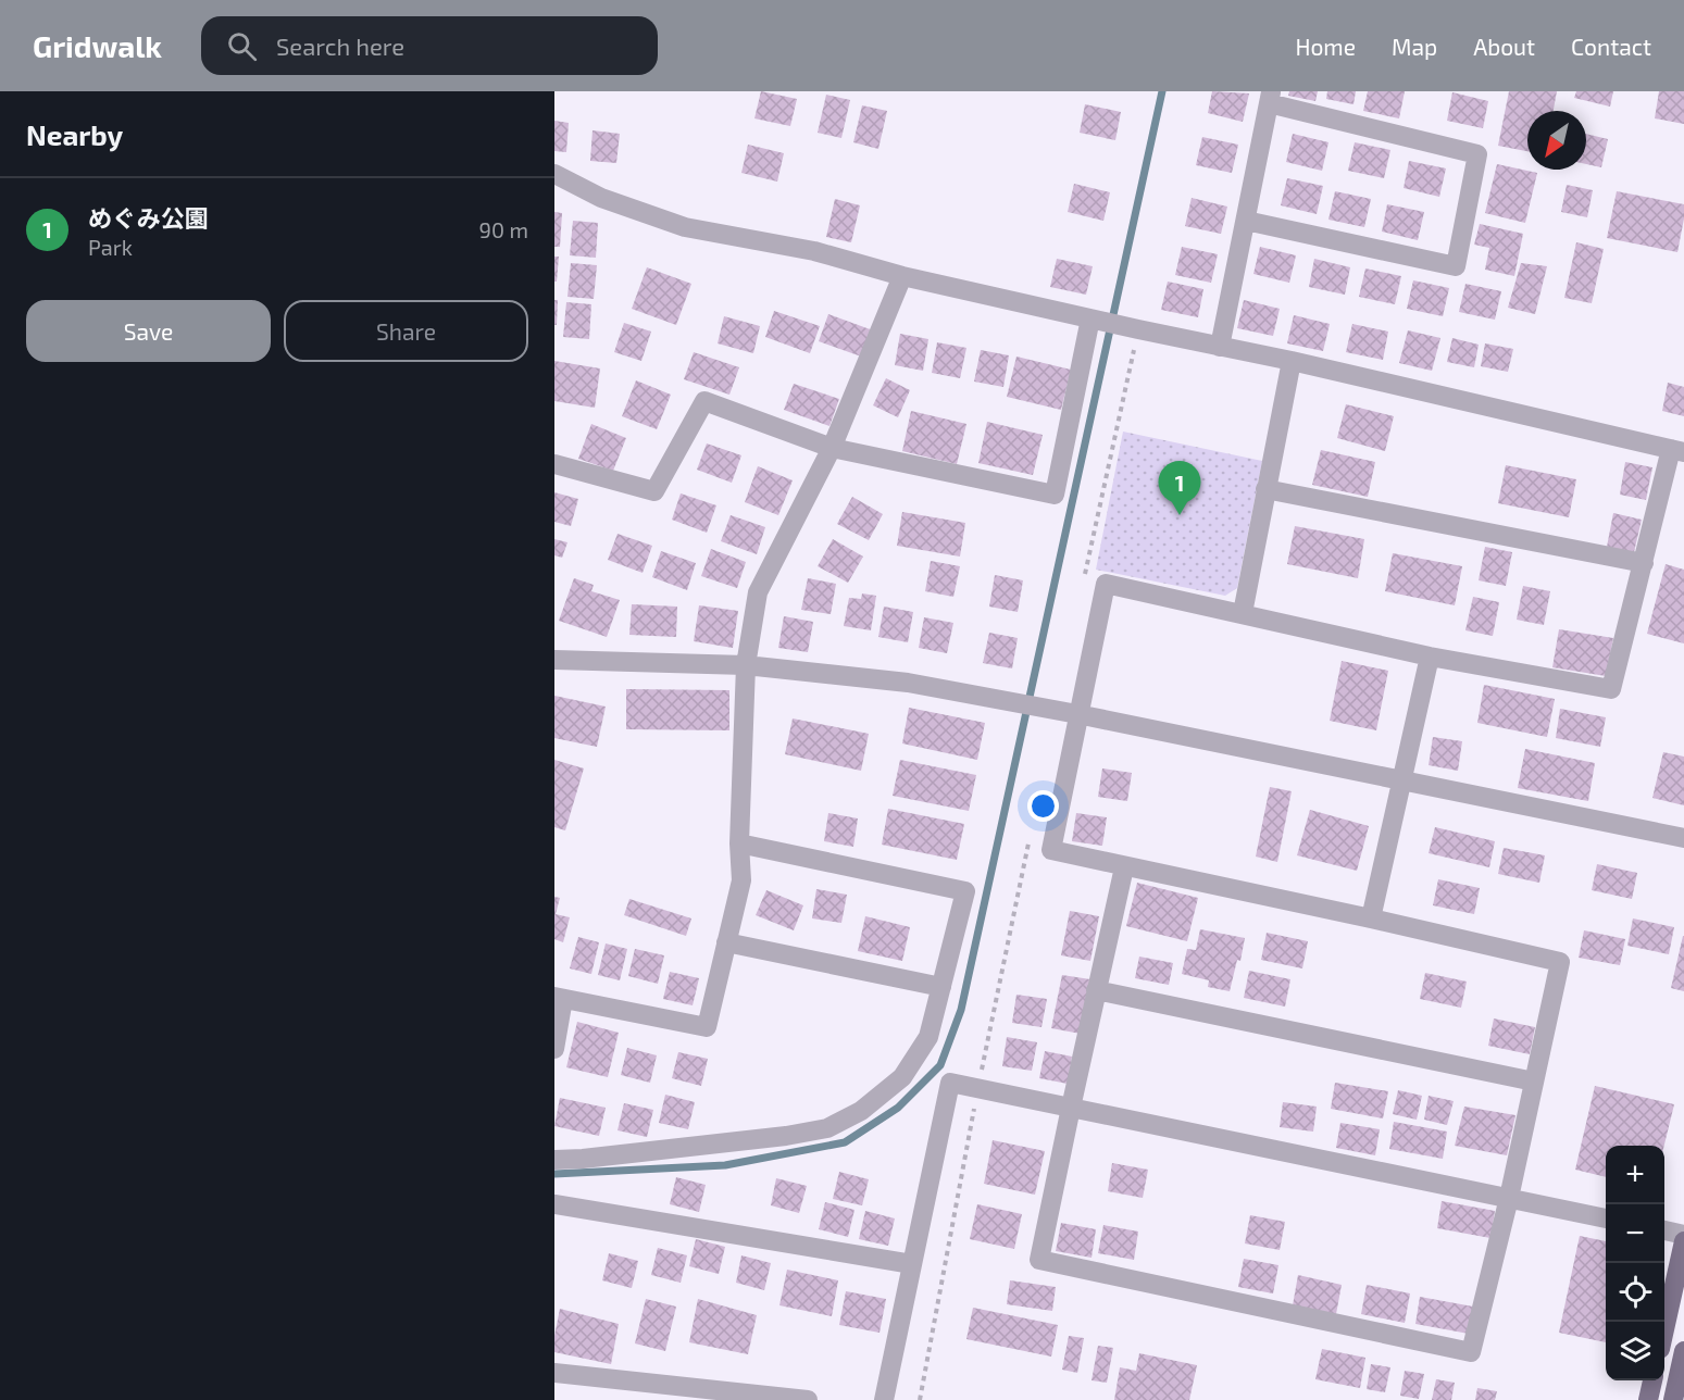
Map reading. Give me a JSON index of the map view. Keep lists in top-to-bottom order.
{
  "north": "bottom left",
  "page": {
    "header": "Gridwalk",
    "search": "Search here",
    "nav": [
      "Home",
      "Map",
      "About",
      "Contact"
    ],
    "heading": "Nearby",
    "list": [
      {
        "mark": "1",
        "name": "めぐみ公園",
        "note": "Park",
        "value": "90 m"
      }
    ],
    "buttons": ["Save", "Share"],
    "pins": "1",
    "map_buttons": ["+", "−"]
  }
}
